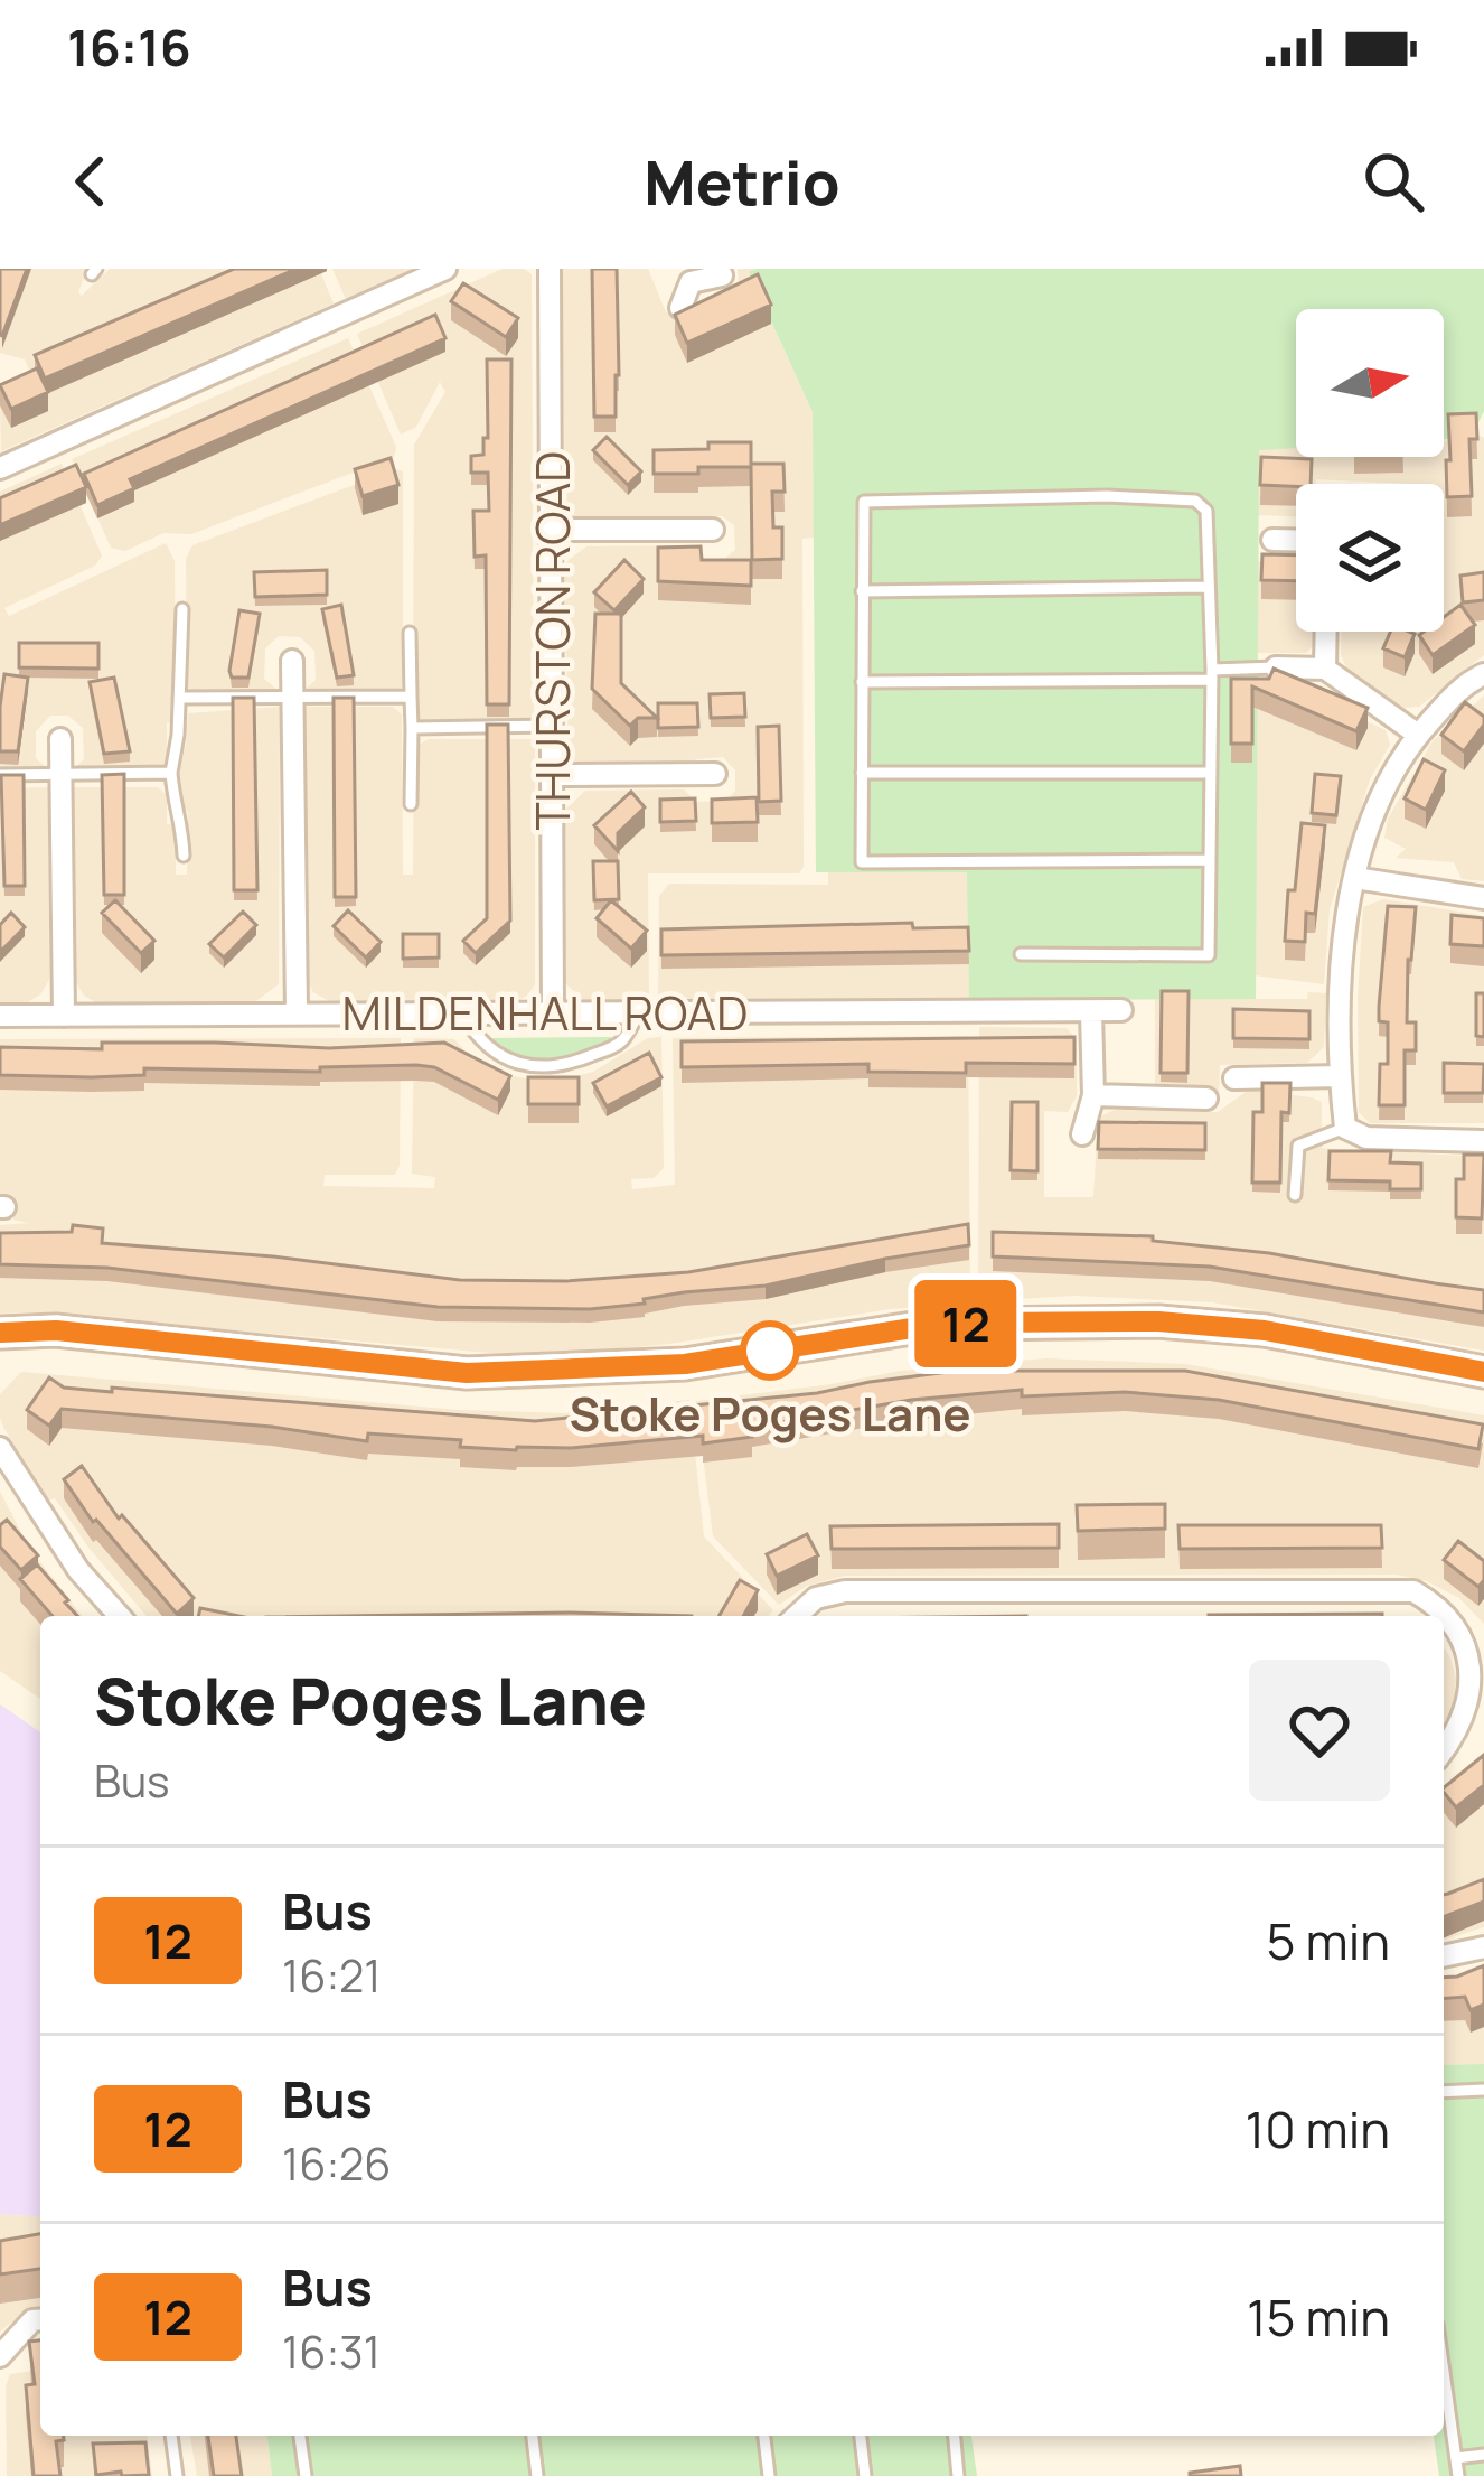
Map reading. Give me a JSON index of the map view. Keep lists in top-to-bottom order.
{
  "streets": {
    "street": ["THURSTON ROAD", "MILDENHALL ROAD"]
  },
  "crossings": [
    ["THURSTON ROAD", "MILDENHALL ROAD"]
  ],
  "places": ["Stoke Poges Lane"],
  "lines": ["bus line 12"],
  "north": "right",
  "page": {
    "status": "16:16",
    "header": "Metrio",
    "on_map": "12",
    "heading": ["Stoke Poges Lane", "Bus"],
    "list": [
      {
        "mark": "12",
        "name": "Bus",
        "note": "16:21",
        "value": "5 min"
      },
      {
        "mark": "12",
        "name": "Bus",
        "note": "16:26",
        "value": "10 min"
      },
      {
        "mark": "12",
        "name": "Bus",
        "note": "16:31",
        "value": "15 min"
      }
    ]
  }
}
